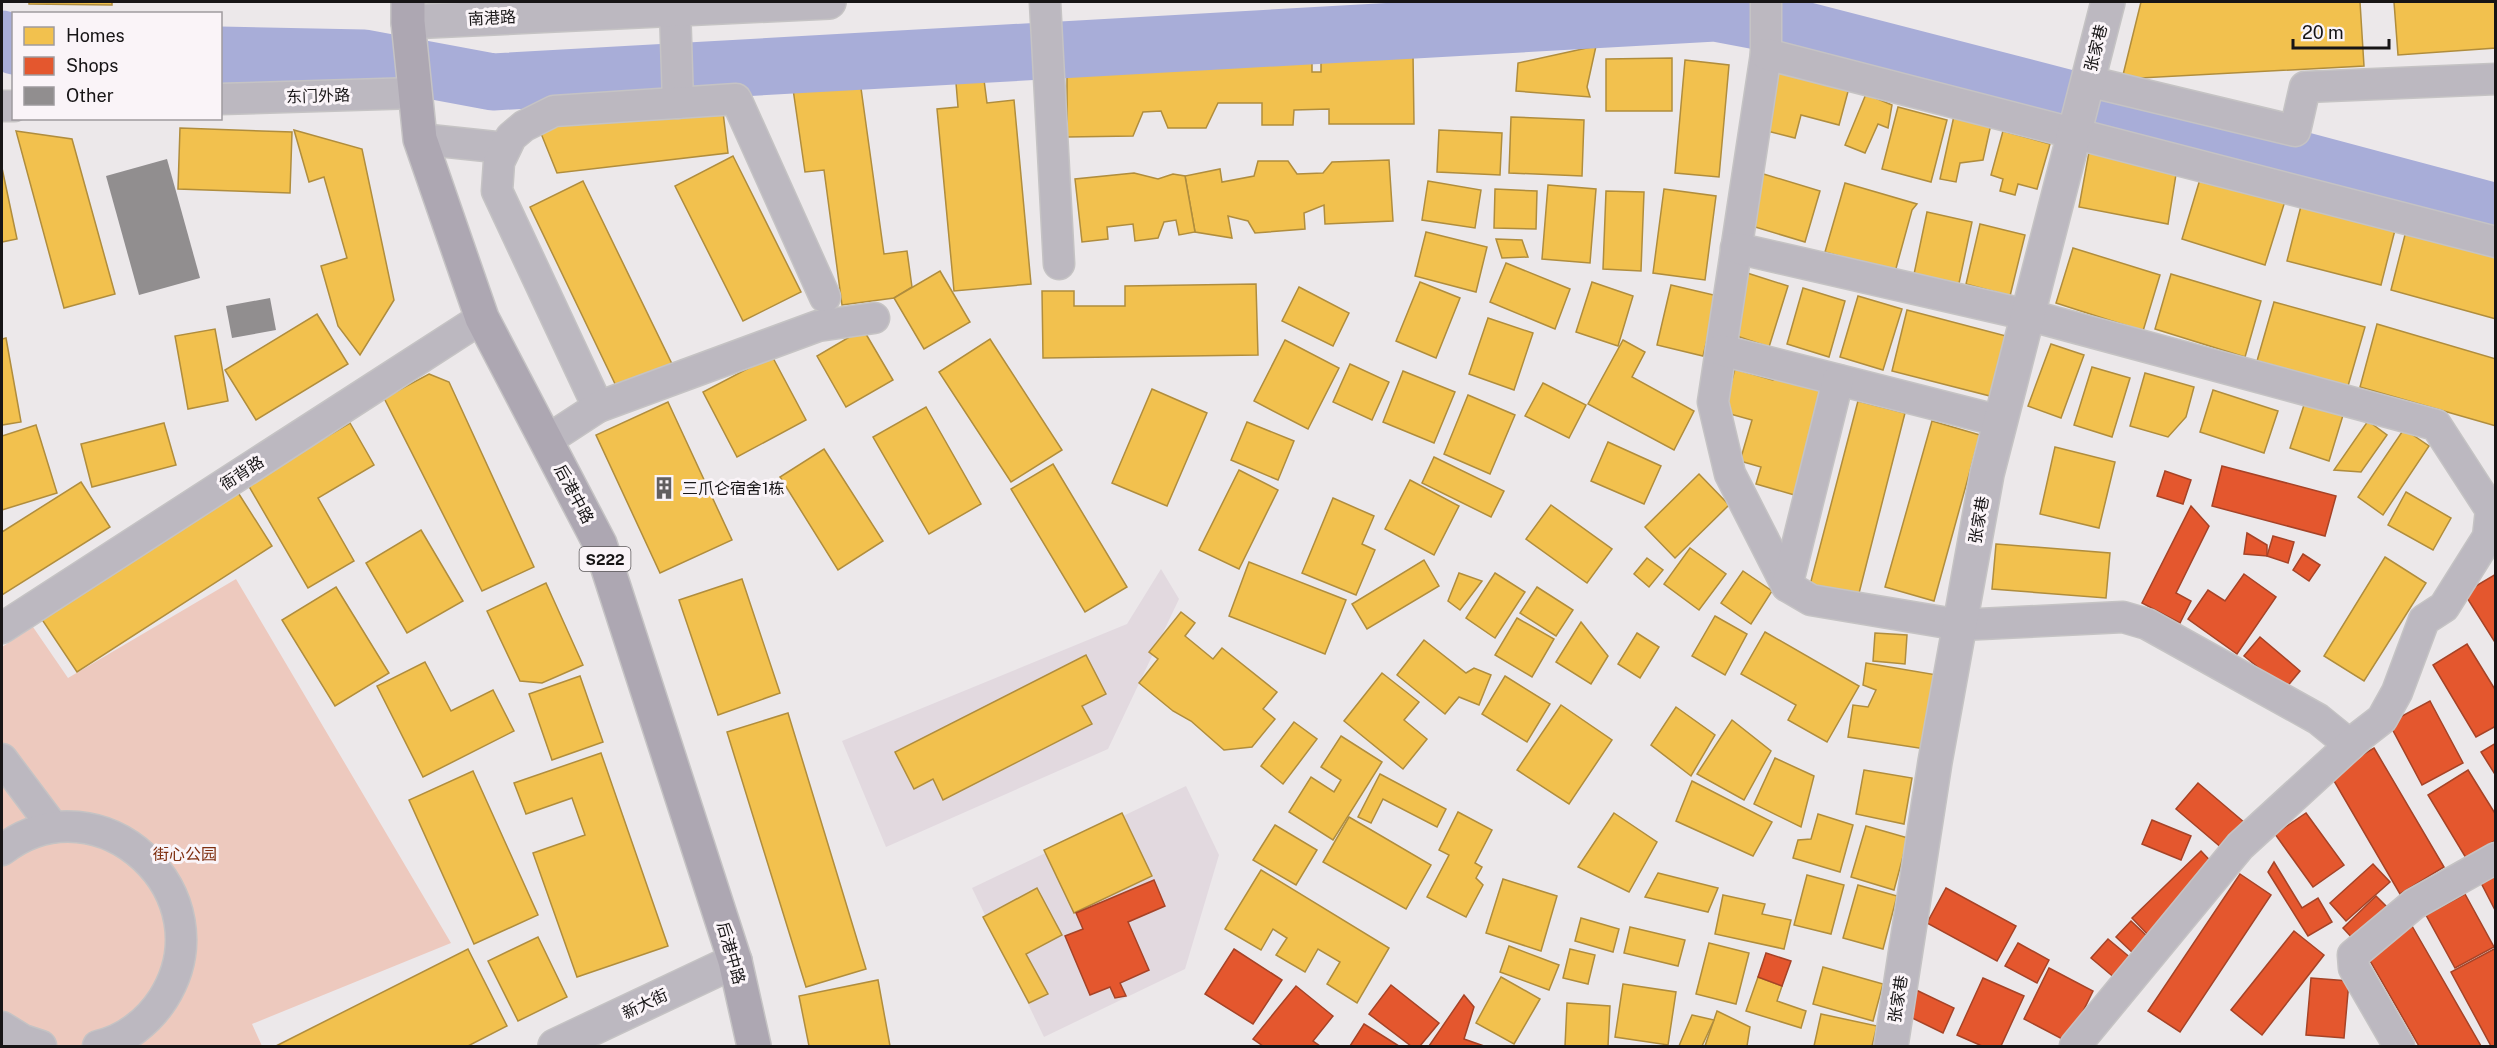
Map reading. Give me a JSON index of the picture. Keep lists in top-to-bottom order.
{
  "streets": {
    "main road": ["后港中路", "S222"],
    "street": [
      "南港路",
      "张家巷",
      "东门外路",
      "衙背路",
      "新大街"
    ]
  },
  "crossings": [
    ["南港路", "S222"],
    ["东门外路", "后港中路"],
    ["东门外路", "S222"],
    ["衙背路", "后港中路"],
    ["后港中路", "S222"],
    ["后港中路", "新大街"]
  ],
  "parks": ["街心公园"],
  "places": {
    "building": ["三爪仑宿舍1栋"]
  },
  "legend": ["Homes", "Shops", "Other"],
  "scale_bar": "20 m"
}
